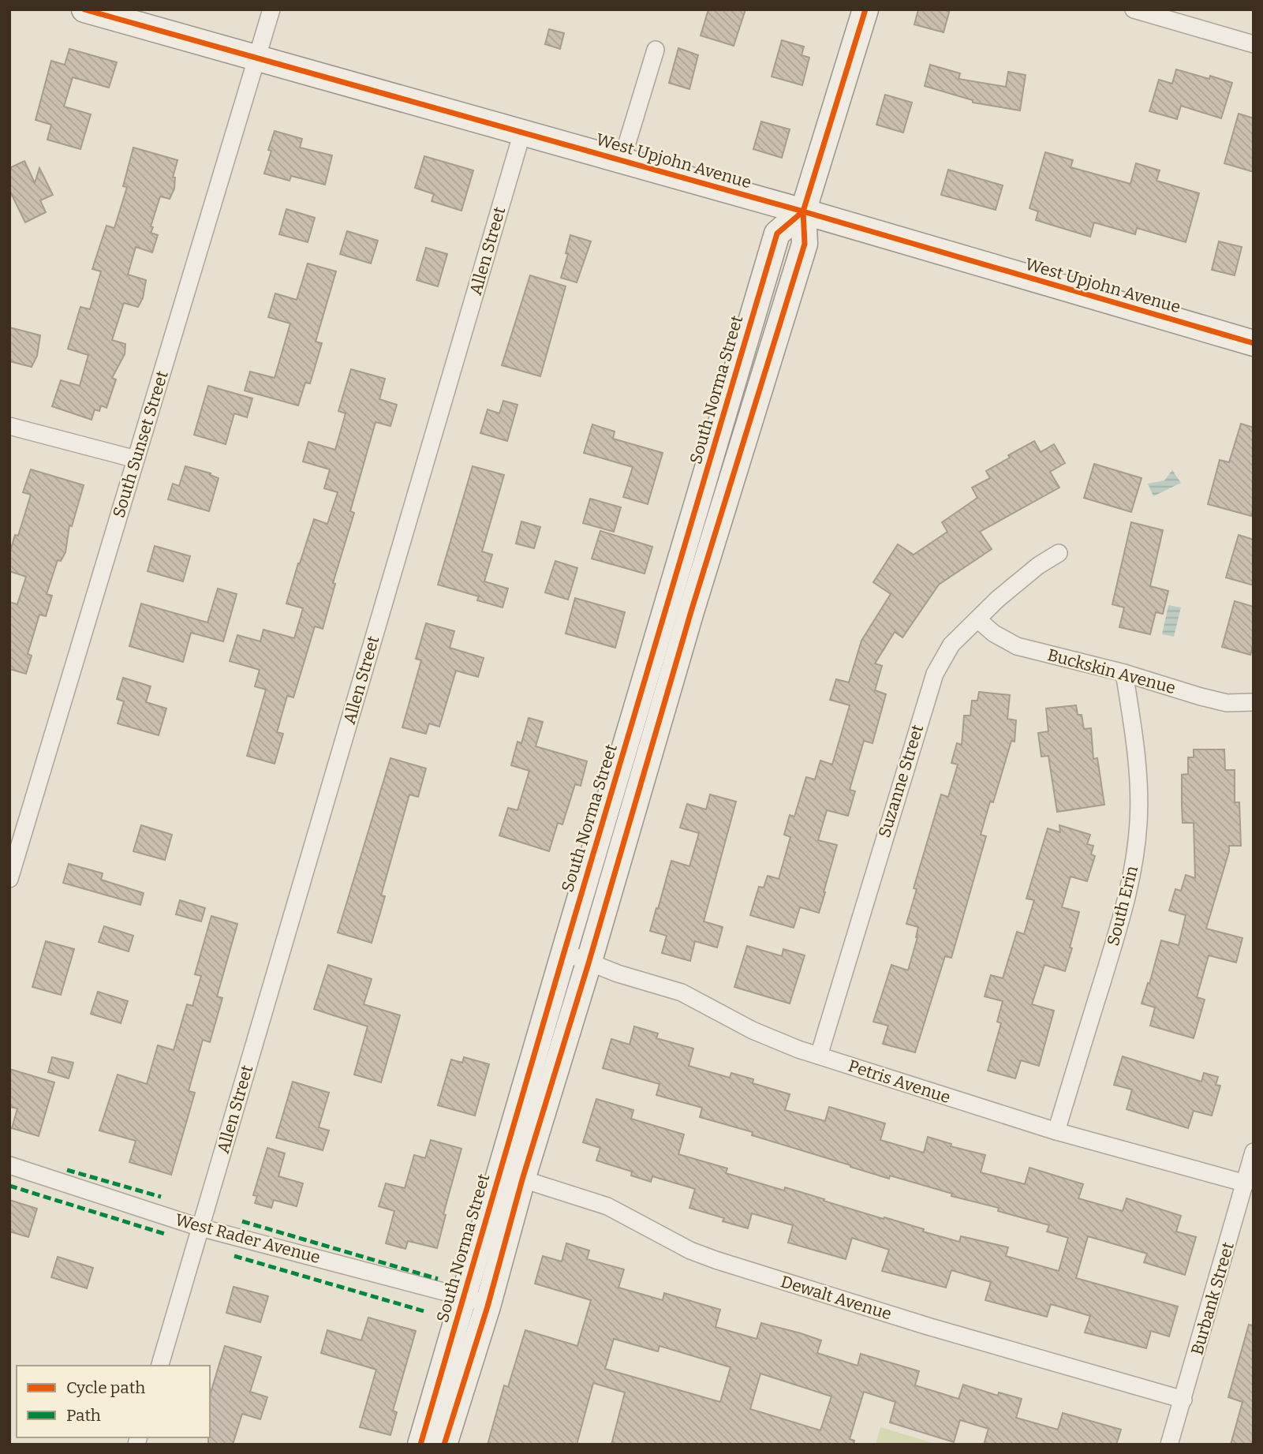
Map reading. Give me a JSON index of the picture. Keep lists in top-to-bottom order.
{
  "streets": {
    "street": [
      "West Upjohn Avenue",
      "Allen Street",
      "South Norma Street",
      "South Sunset Street",
      "Buckskin Avenue",
      "Suzanne Street",
      "South Erin",
      "Petris Avenue",
      "West Rader Avenue",
      "Dewalt Avenue",
      "Burbank Street"
    ]
  },
  "crossings": [
    ["West Upjohn Avenue", "Allen Street"],
    ["West Upjohn Avenue", "South Norma Street"],
    ["West Upjohn Avenue", "South Sunset Street"],
    ["Allen Street", "West Rader Avenue"],
    ["South Norma Street", "Petris Avenue"],
    ["South Norma Street", "West Rader Avenue"],
    ["South Norma Street", "Dewalt Avenue"],
    ["Buckskin Avenue", "Suzanne Street"],
    ["Buckskin Avenue", "South Erin"],
    ["Suzanne Street", "Petris Avenue"],
    ["South Erin", "Petris Avenue"],
    ["Petris Avenue", "Burbank Street"],
    ["Dewalt Avenue", "Burbank Street"]
  ],
  "legend": ["Cycle path", "Path"]
}
